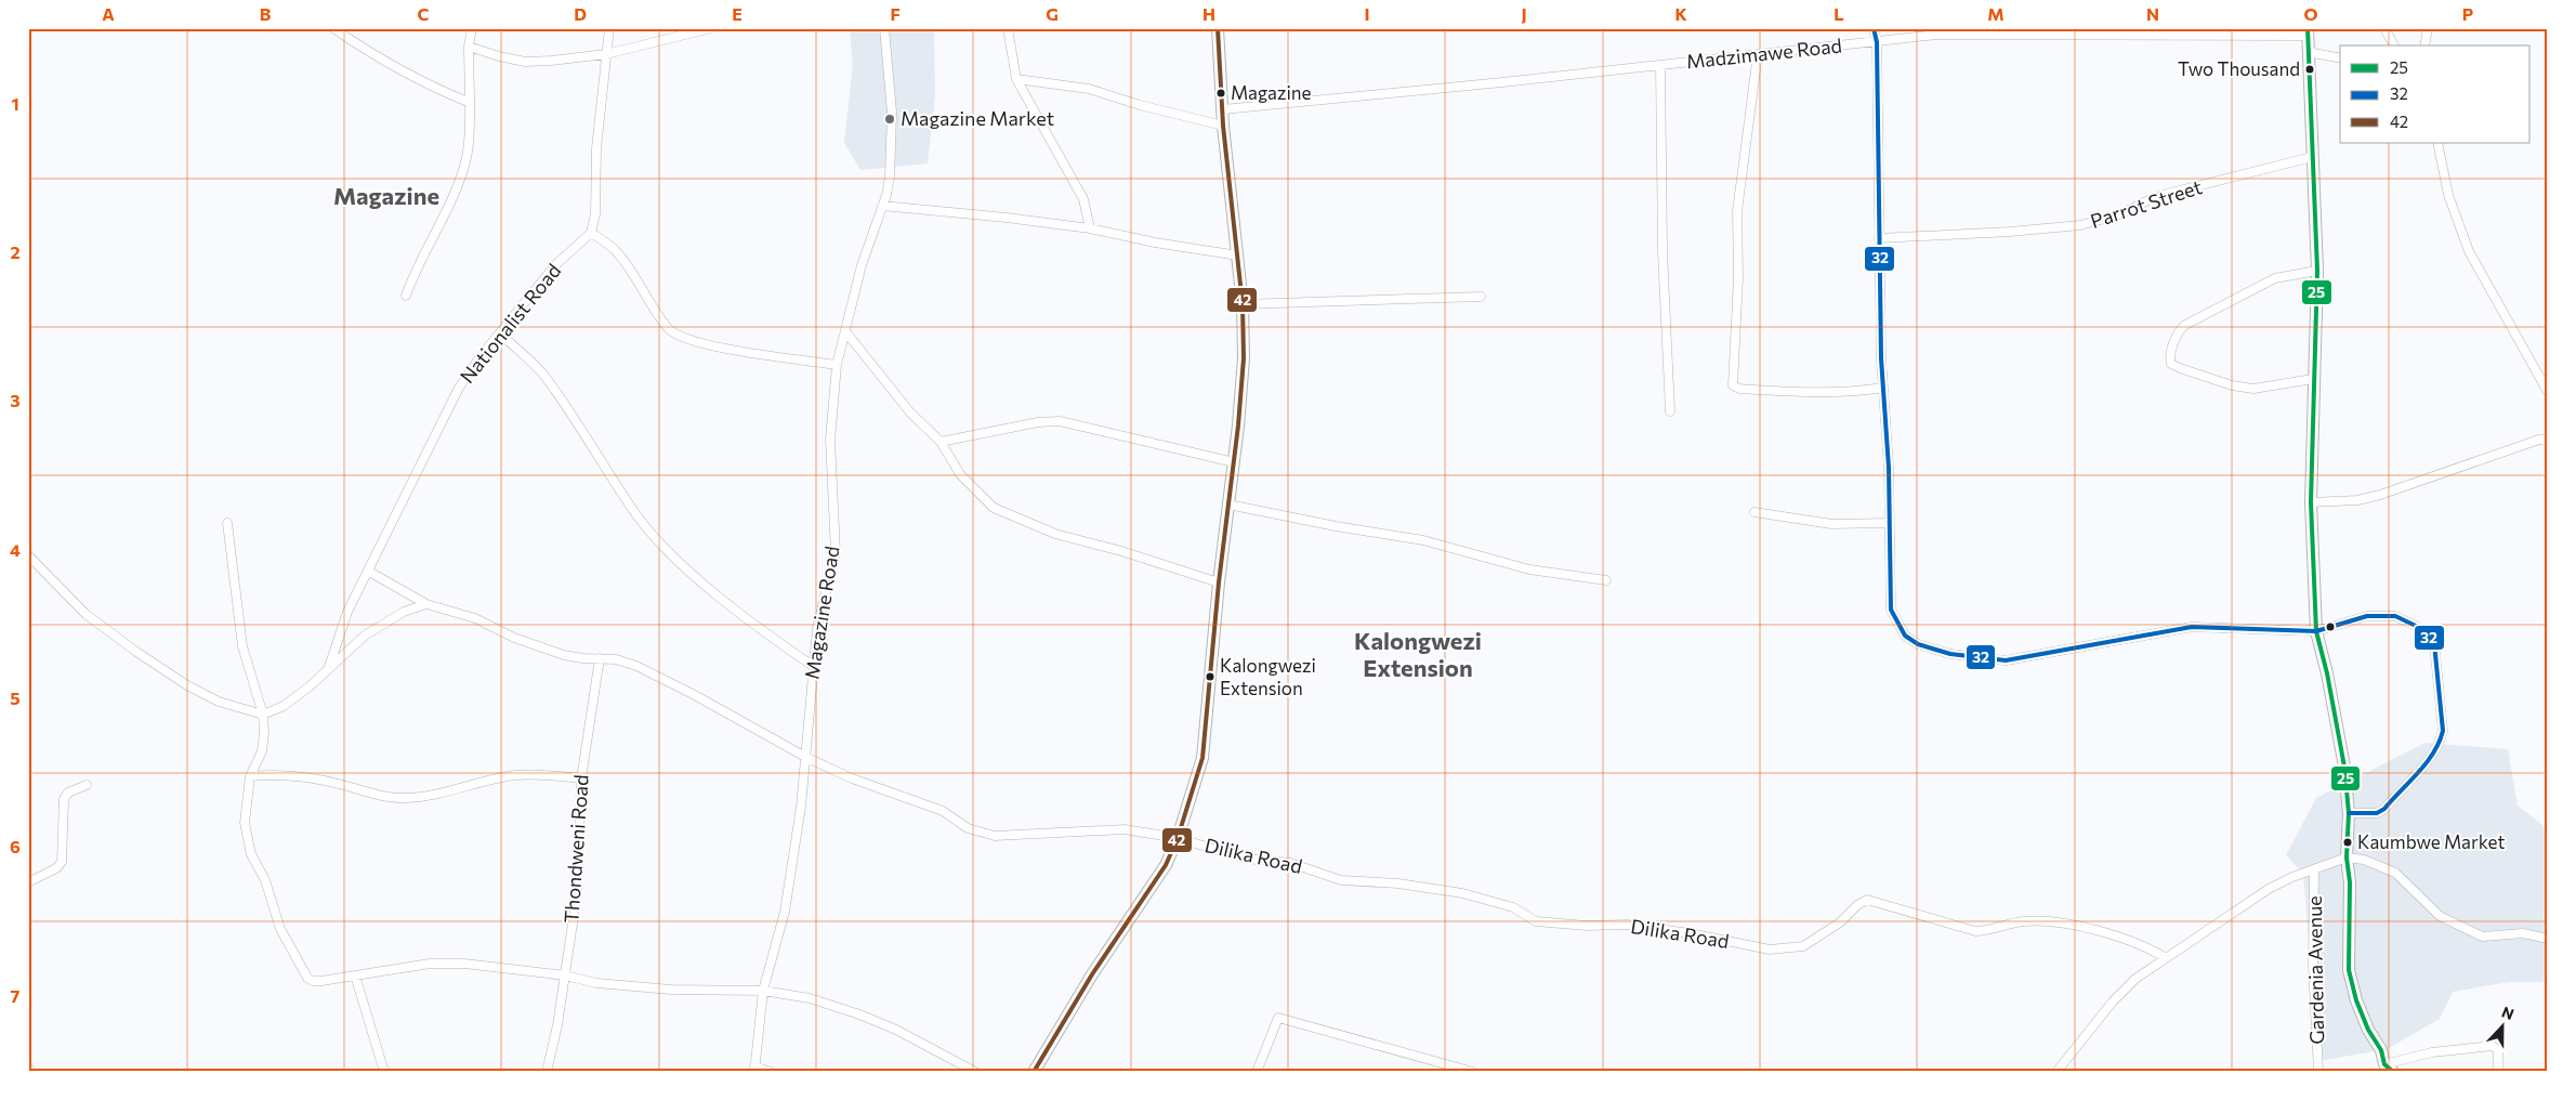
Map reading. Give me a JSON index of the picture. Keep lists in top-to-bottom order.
{
  "streets": {
    "street": [
      "Madzimawe Road",
      "Parrot Street",
      "Nationalist Road",
      "Magazine Road",
      "Thondweni Road",
      "Dilika Road",
      "Gardenia Avenue"
    ]
  },
  "crossings": [
    ["Nationalist Road", "Dilika Road"],
    ["Magazine Road", "Dilika Road"],
    ["Thondweni Road", "Dilika Road"]
  ],
  "districts": ["Magazine", "Kalongwezi Extension"],
  "places": [
    "Two Thousand",
    "Magazine",
    "Magazine Market",
    "Kalongwezi Extension",
    "Kaumbwe Market"
  ],
  "lines": ["transit line 25", "transit line 32", "transit line 42"],
  "legend": ["25", "32", "42"],
  "north": "top",
  "grid": {
    "columns": [
      "A",
      "B",
      "C",
      "D",
      "E",
      "F",
      "G",
      "H",
      "I",
      "J",
      "K",
      "L",
      "M",
      "N",
      "O",
      "P"
    ],
    "rows": [
      "1",
      "2",
      "3",
      "4",
      "5",
      "6",
      "7"
    ]
  }
}
